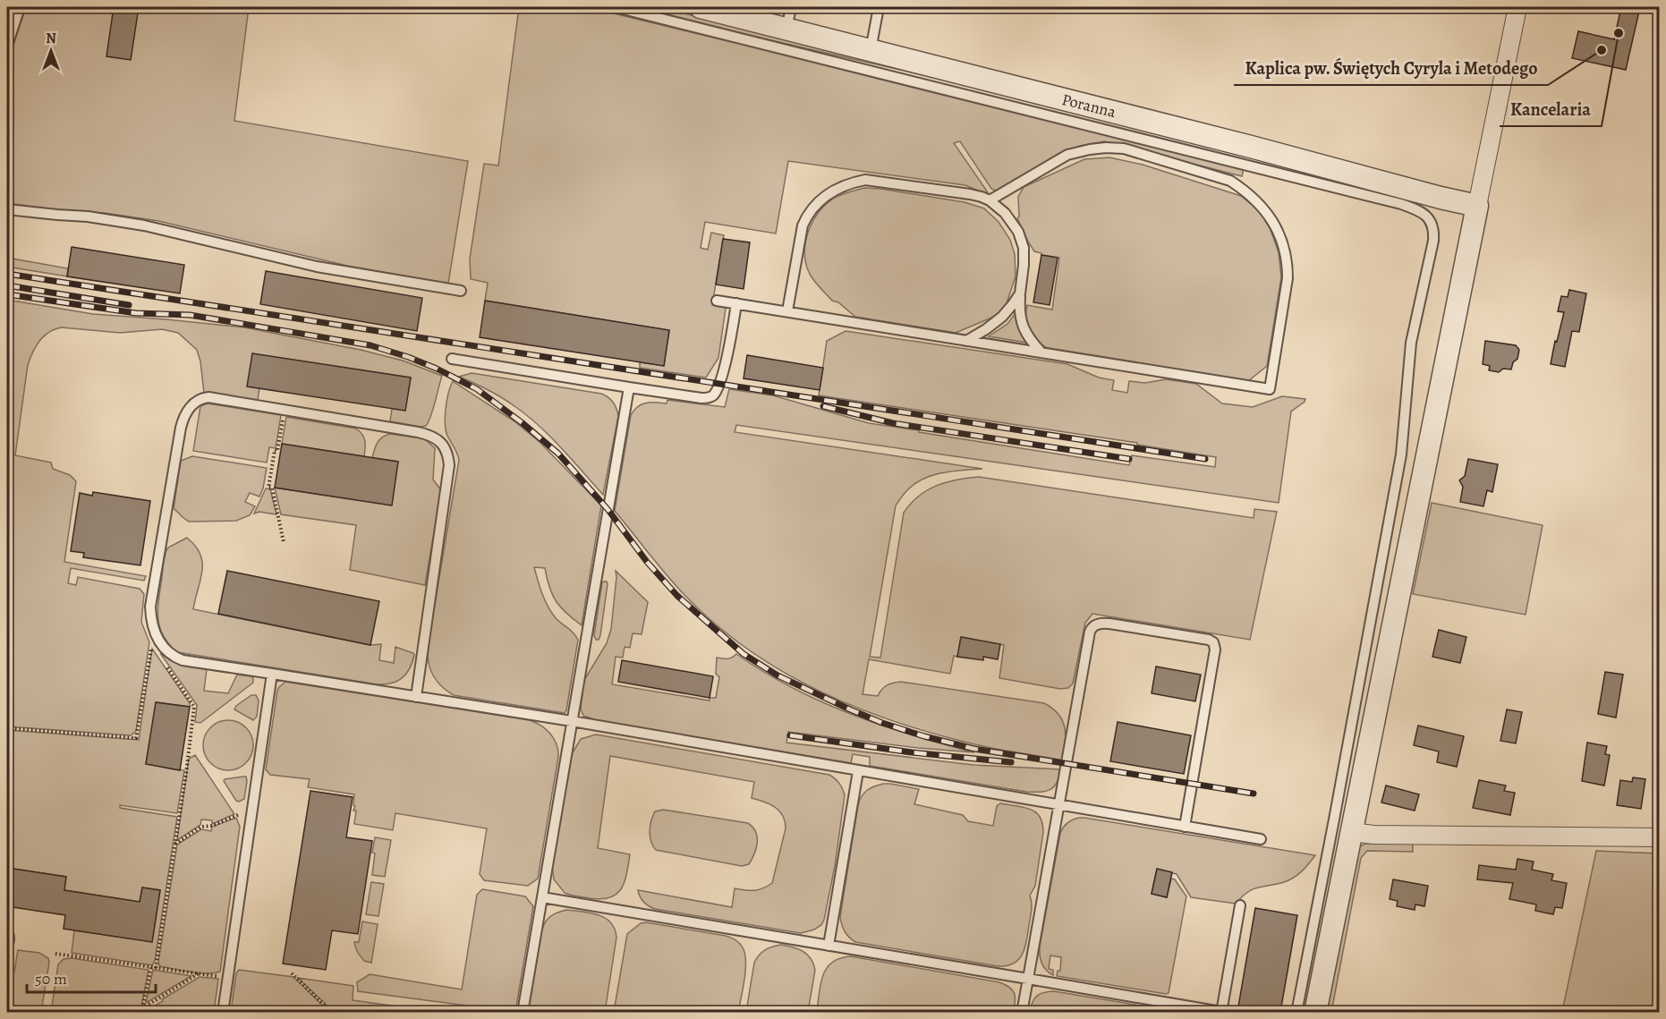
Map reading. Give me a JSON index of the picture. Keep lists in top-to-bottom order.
{
  "streets": {
    "street": ["Poranna"]
  },
  "places": ["Kancelaria", "Kaplica pw. Świętych Cyryla i Metodego"],
  "scale_bar": "50 m",
  "north": "top"
}
